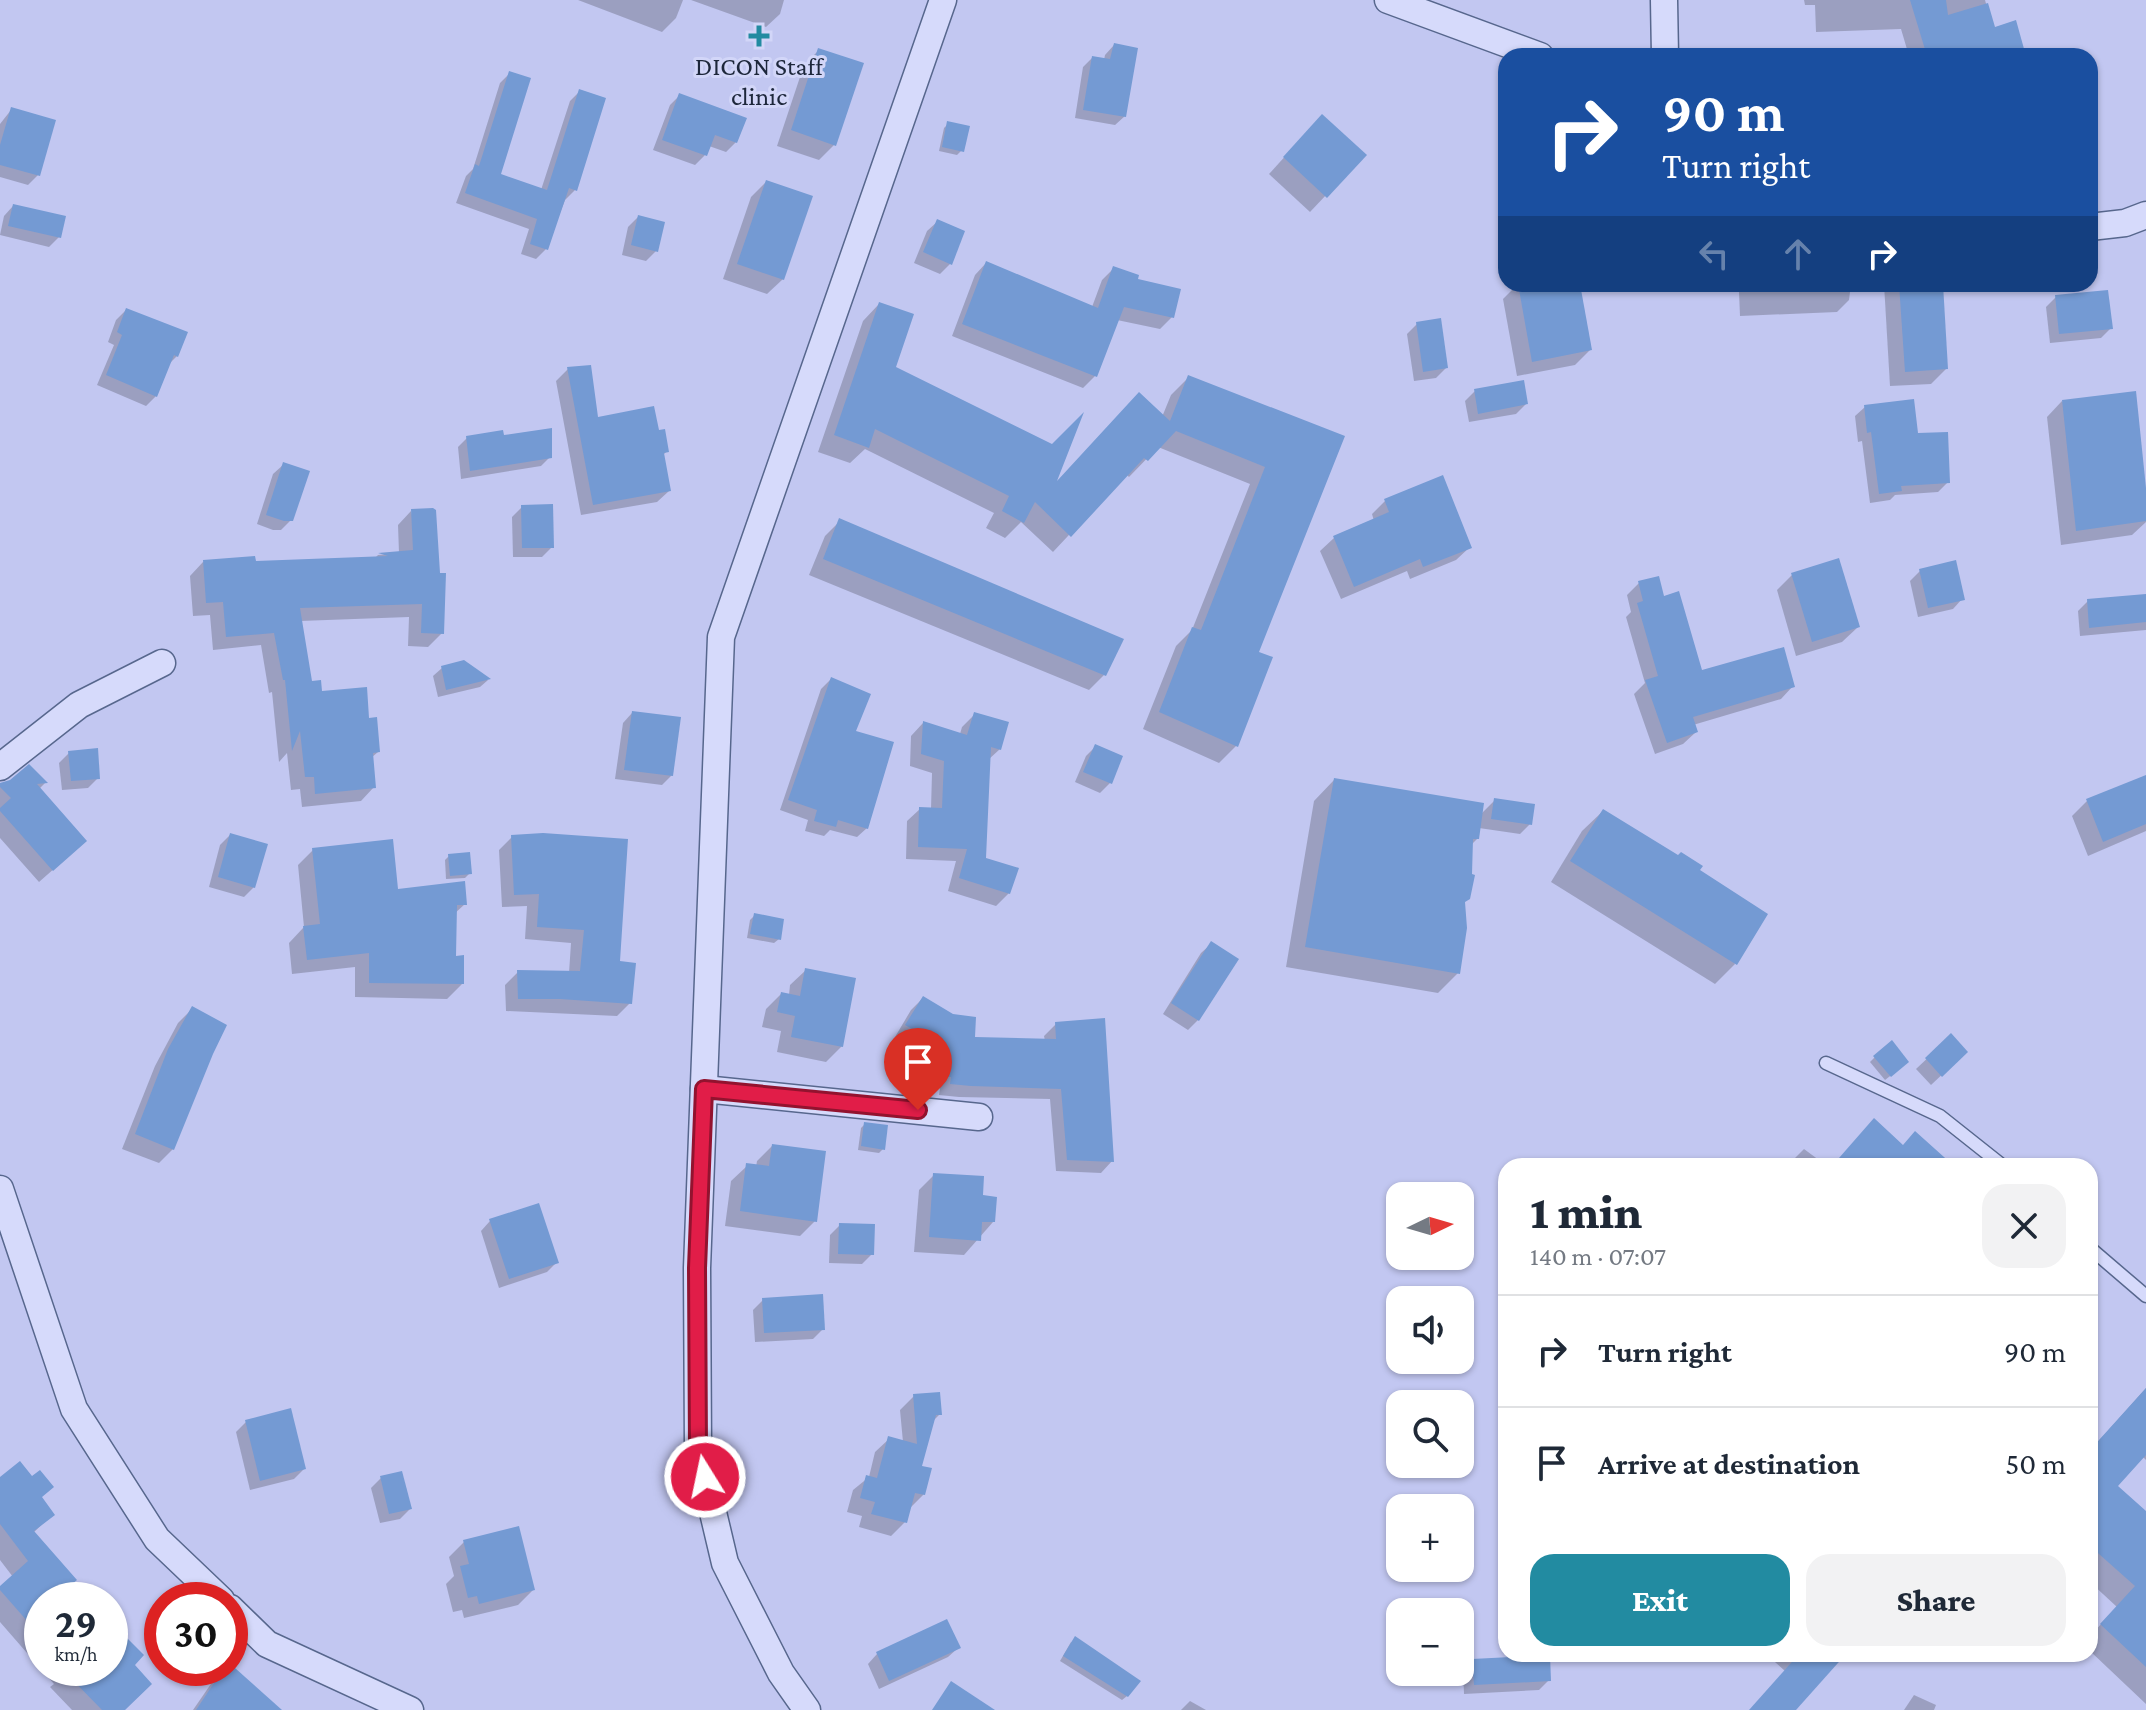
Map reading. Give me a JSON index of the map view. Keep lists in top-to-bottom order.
{
  "places": {
    "health": ["DICON Staff clinic"]
  },
  "north": "right",
  "page": {
    "turn": ["90 m", "Turn right"],
    "heading": ["1 min", "140 m · 07:07"],
    "map_buttons": ["+", "−"],
    "list": [
      {
        "name": "Turn right",
        "value": "90 m"
      },
      {
        "name": "Arrive at destination",
        "value": "50 m"
      }
    ],
    "buttons": ["Exit", "Share"],
    "speed": "29 km/h",
    "limit": "30"
  }
}
